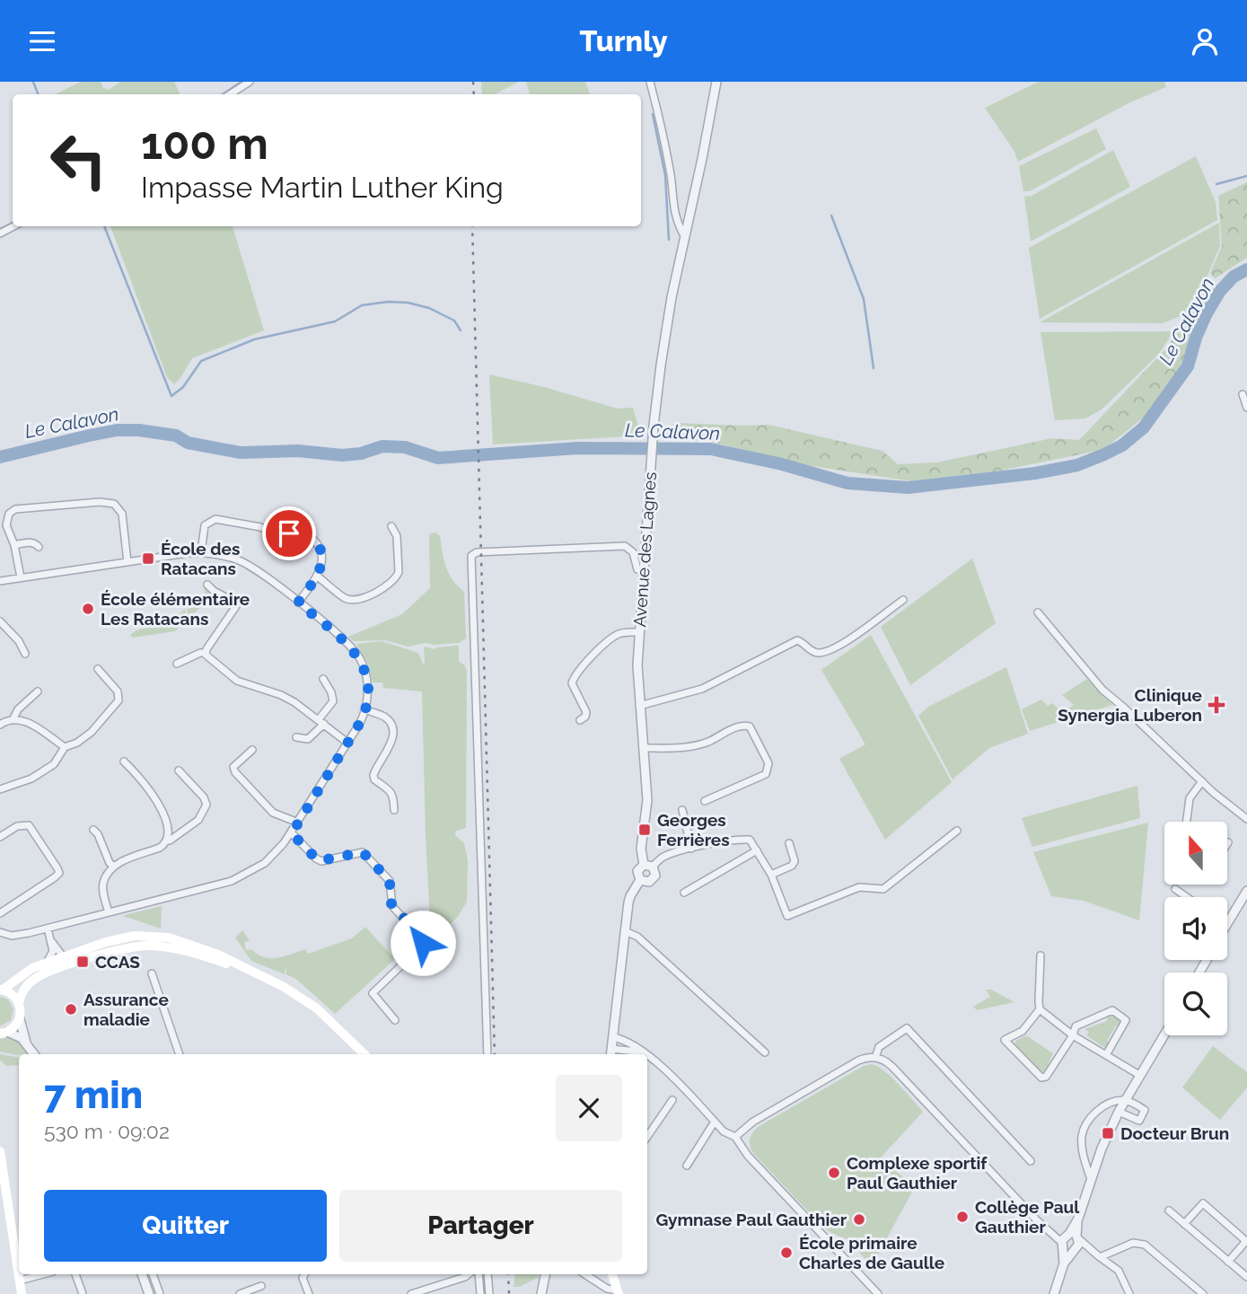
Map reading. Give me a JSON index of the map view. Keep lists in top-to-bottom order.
{
  "streets": {
    "street": ["Avenue des Lagnes"]
  },
  "water": ["Le Calavon"],
  "places": {
    "transit": [
      "École des Ratacans",
      "Georges Ferrières",
      "CCAS",
      "Docteur Brun"
    ],
    "other": [
      "École élémentaire Les Ratacans",
      "Assurance maladie",
      "Complexe sportif Paul Gauthier",
      "Collège Paul Gauthier",
      "Gymnase Paul Gauthier",
      "École primaire Charles de Gaulle"
    ],
    "health": ["Clinique Synergia Luberon"]
  },
  "north": "top",
  "page": {
    "header": "Turnly",
    "turn": ["100 m", "Impasse Martin Luther King"],
    "heading": ["7 min", "530 m · 09:02"],
    "buttons": ["Quitter", "Partager"]
  }
}
